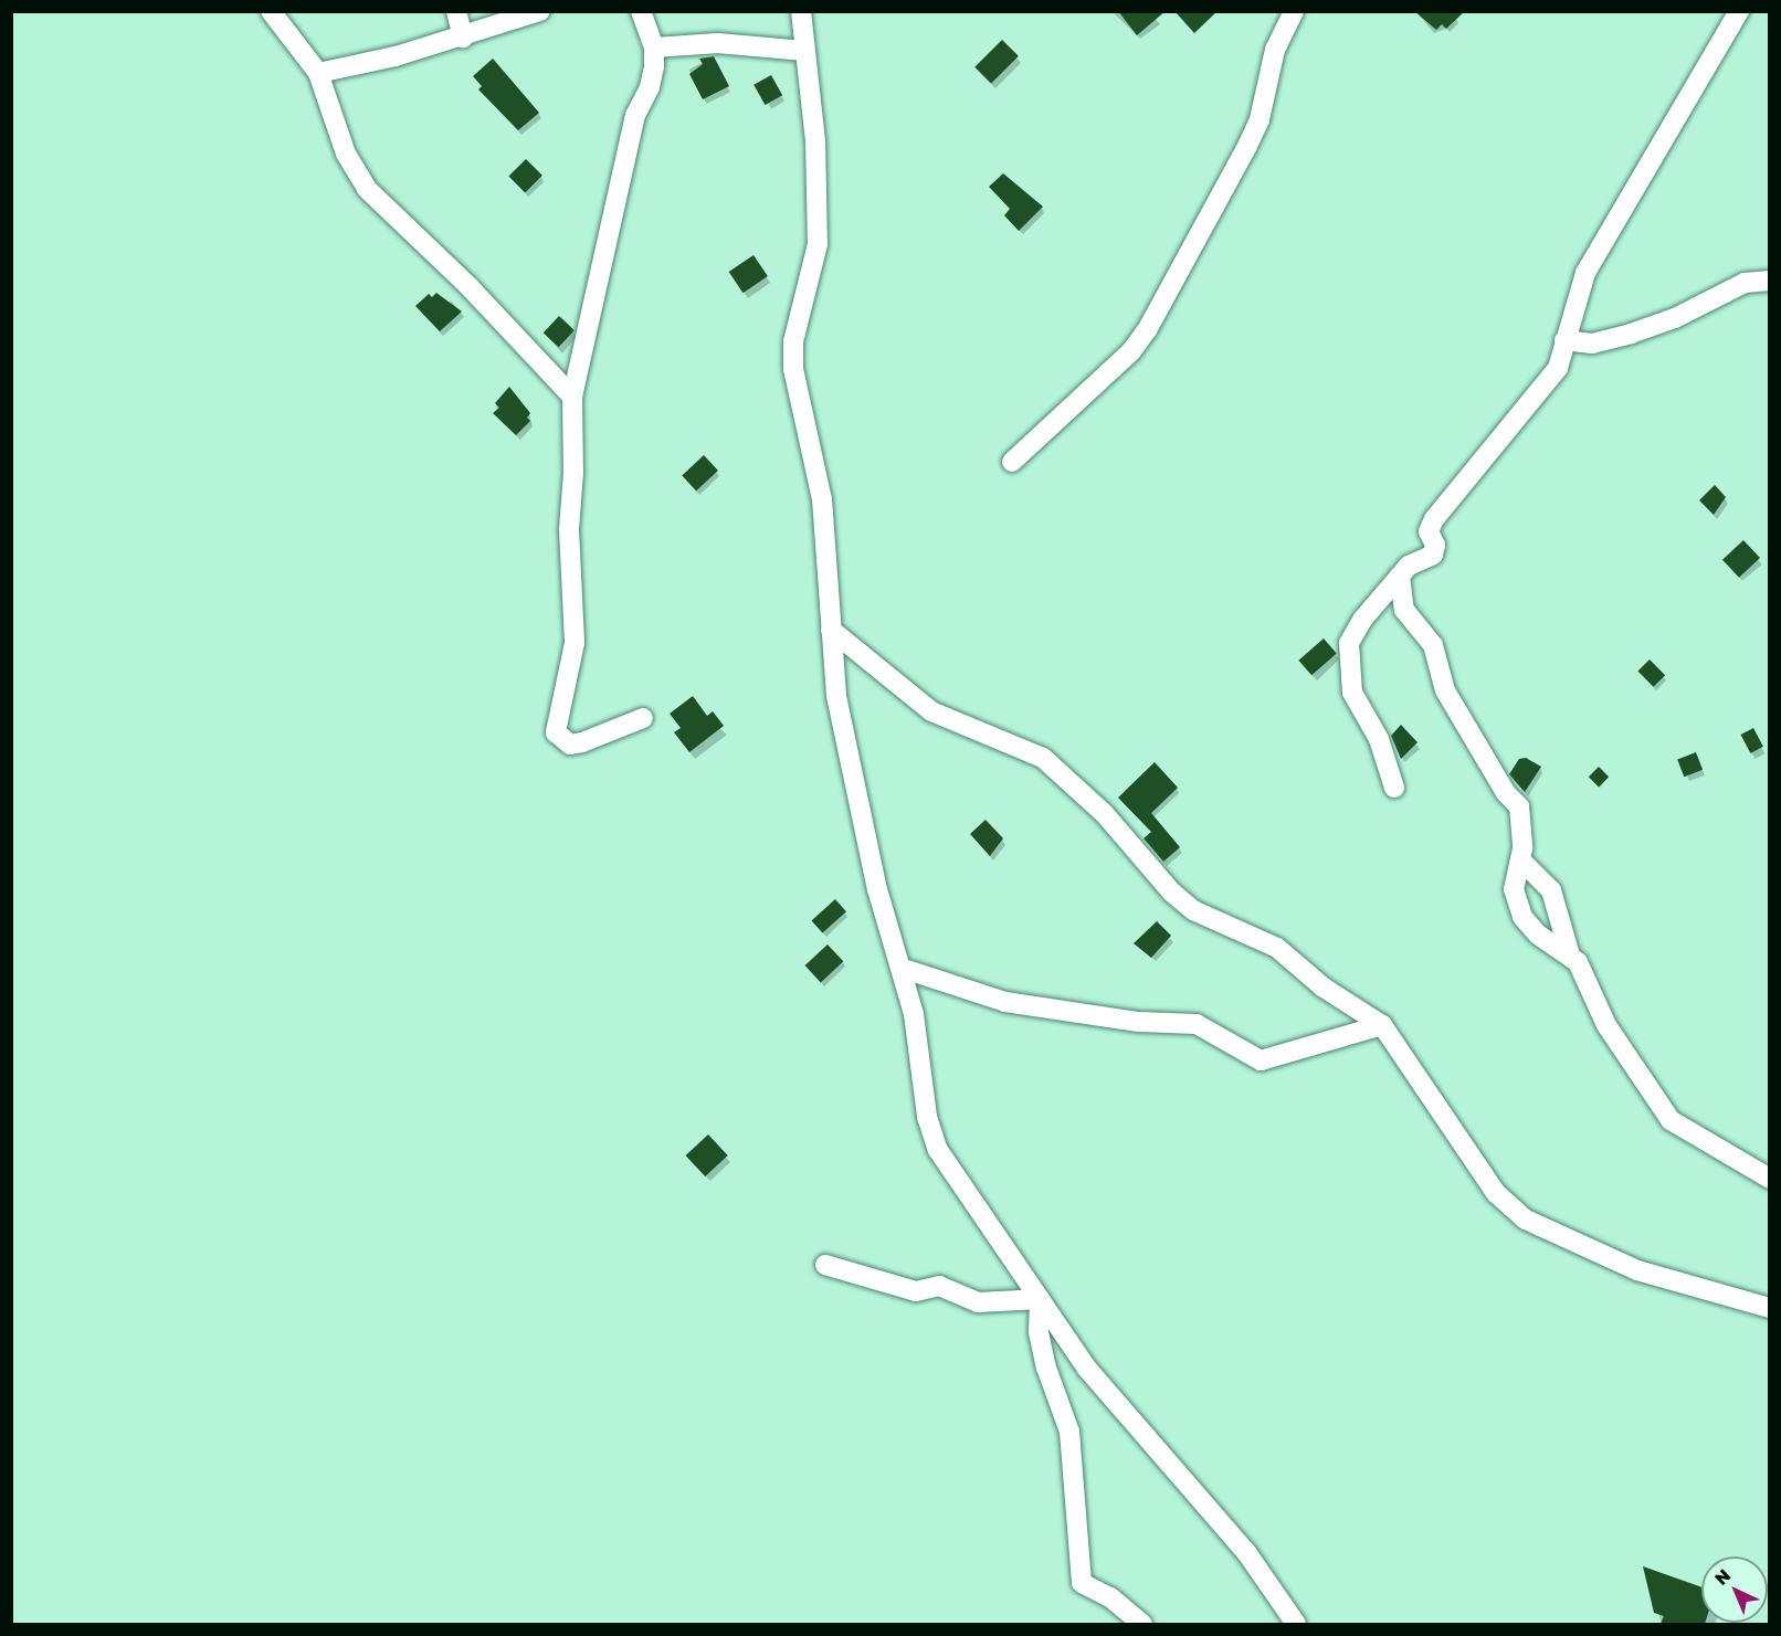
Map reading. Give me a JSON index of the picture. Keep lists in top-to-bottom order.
{
  "north": "top left"
}
